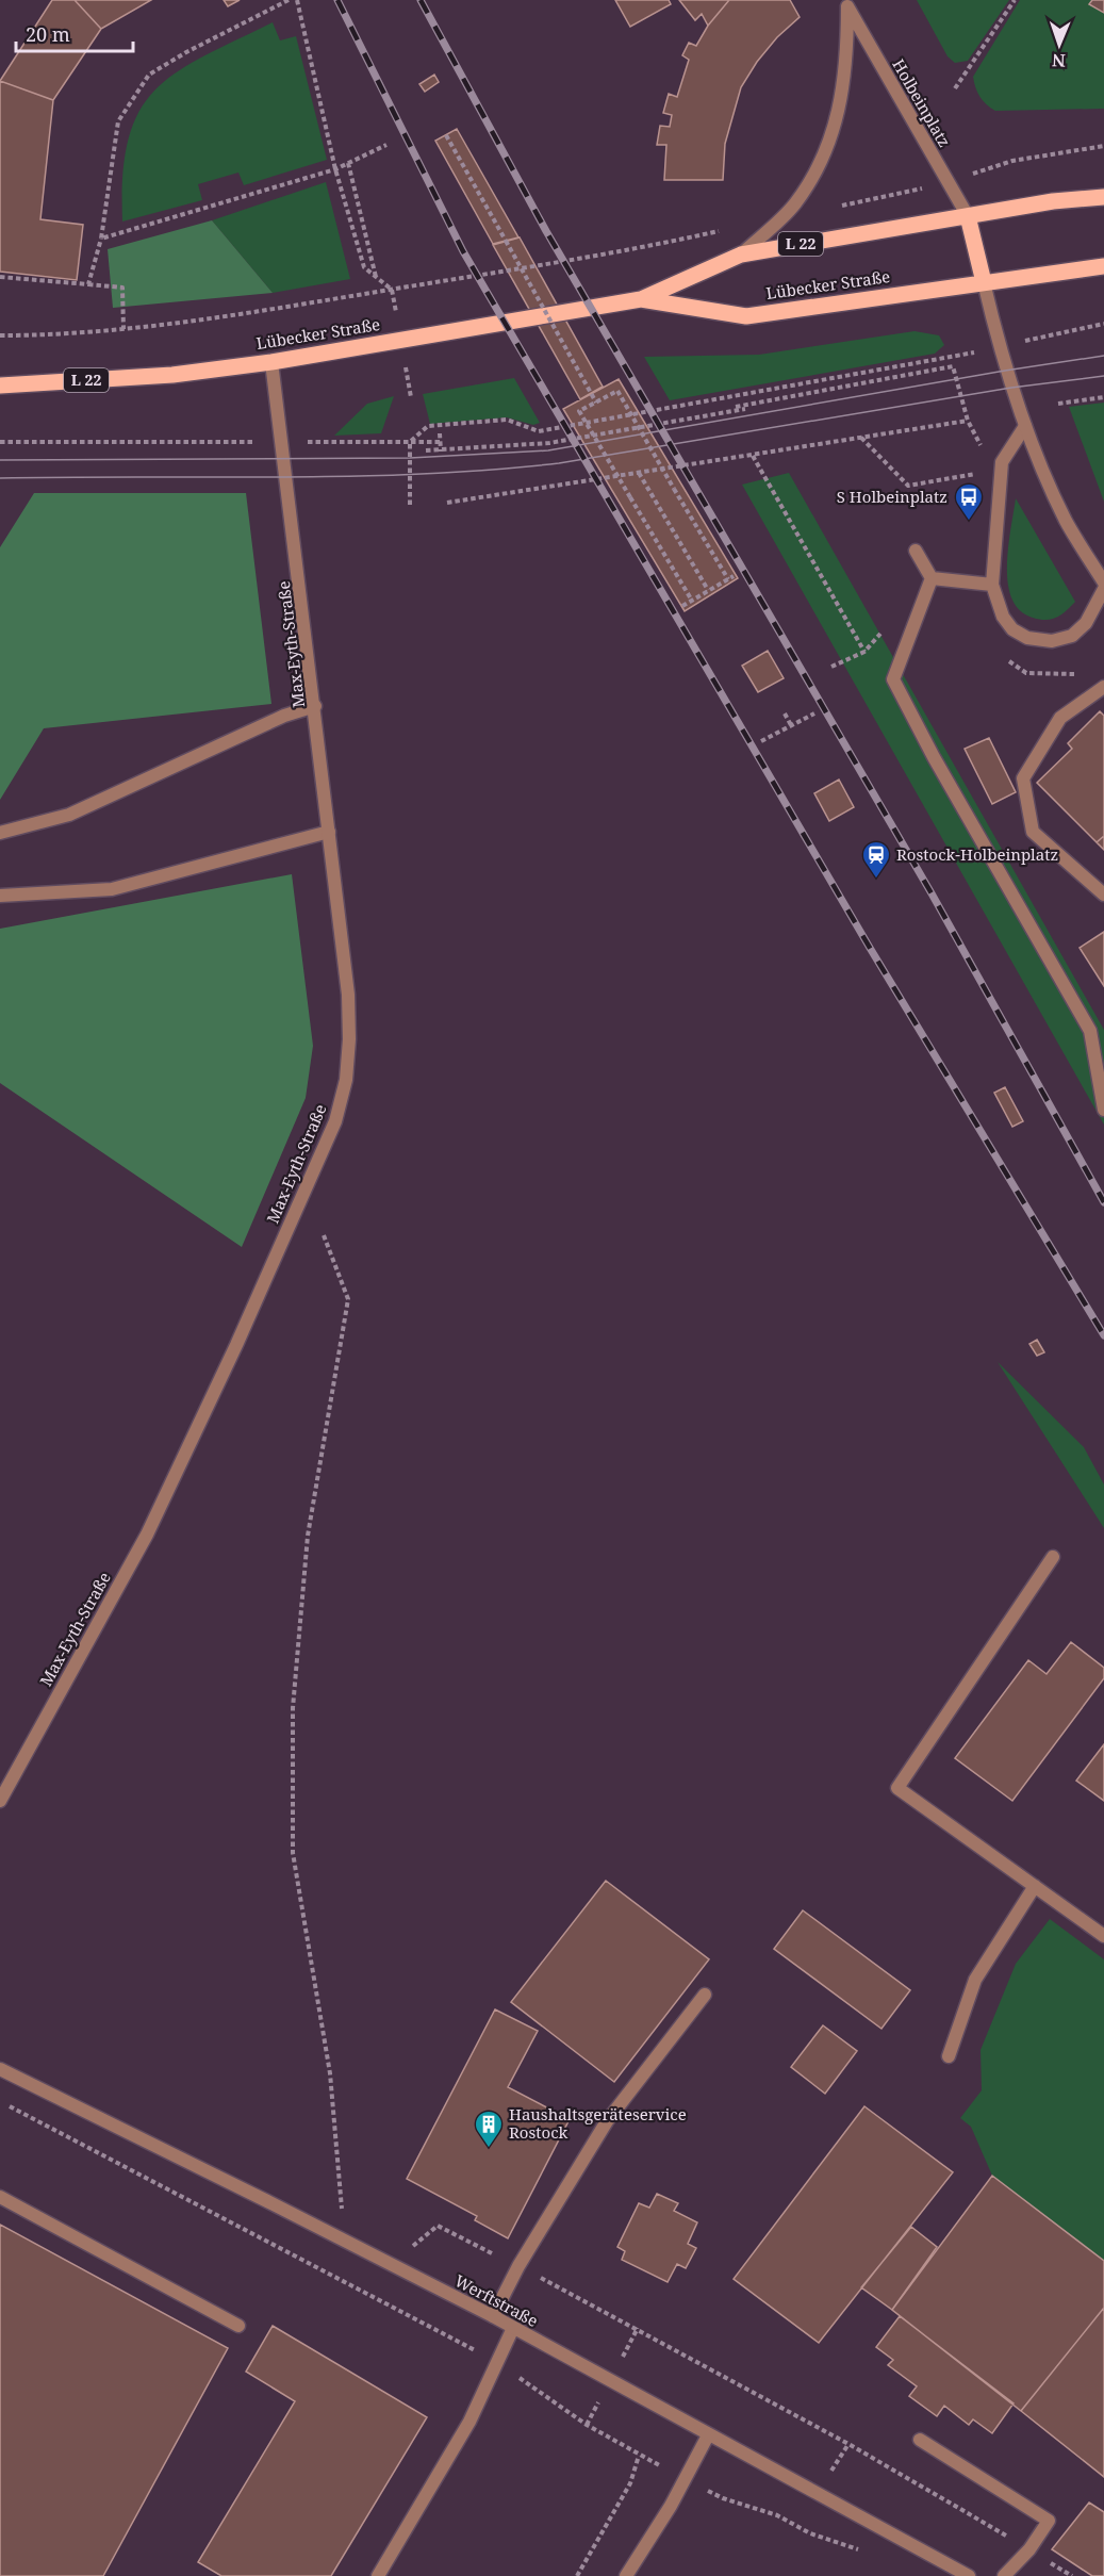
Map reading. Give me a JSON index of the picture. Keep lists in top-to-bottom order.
{
  "streets": {
    "main road": ["L 22", "Lübecker Straße"],
    "street": ["Holbeinplatz", "Max-Eyth-Straße", "Werftstraße"]
  },
  "crossings": [
    ["Holbeinplatz", "L 22"],
    ["Holbeinplatz", "Lübecker Straße"],
    ["L 22", "Lübecker Straße"],
    ["Lübecker Straße", "Max-Eyth-Straße"]
  ],
  "places": {
    "bus stop": ["S Holbeinplatz"],
    "station": ["Rostock-Holbeinplatz"],
    "building": ["Haushaltsgeräteservice Rostock"]
  },
  "scale_bar": "20 m",
  "north": "bottom"
}
